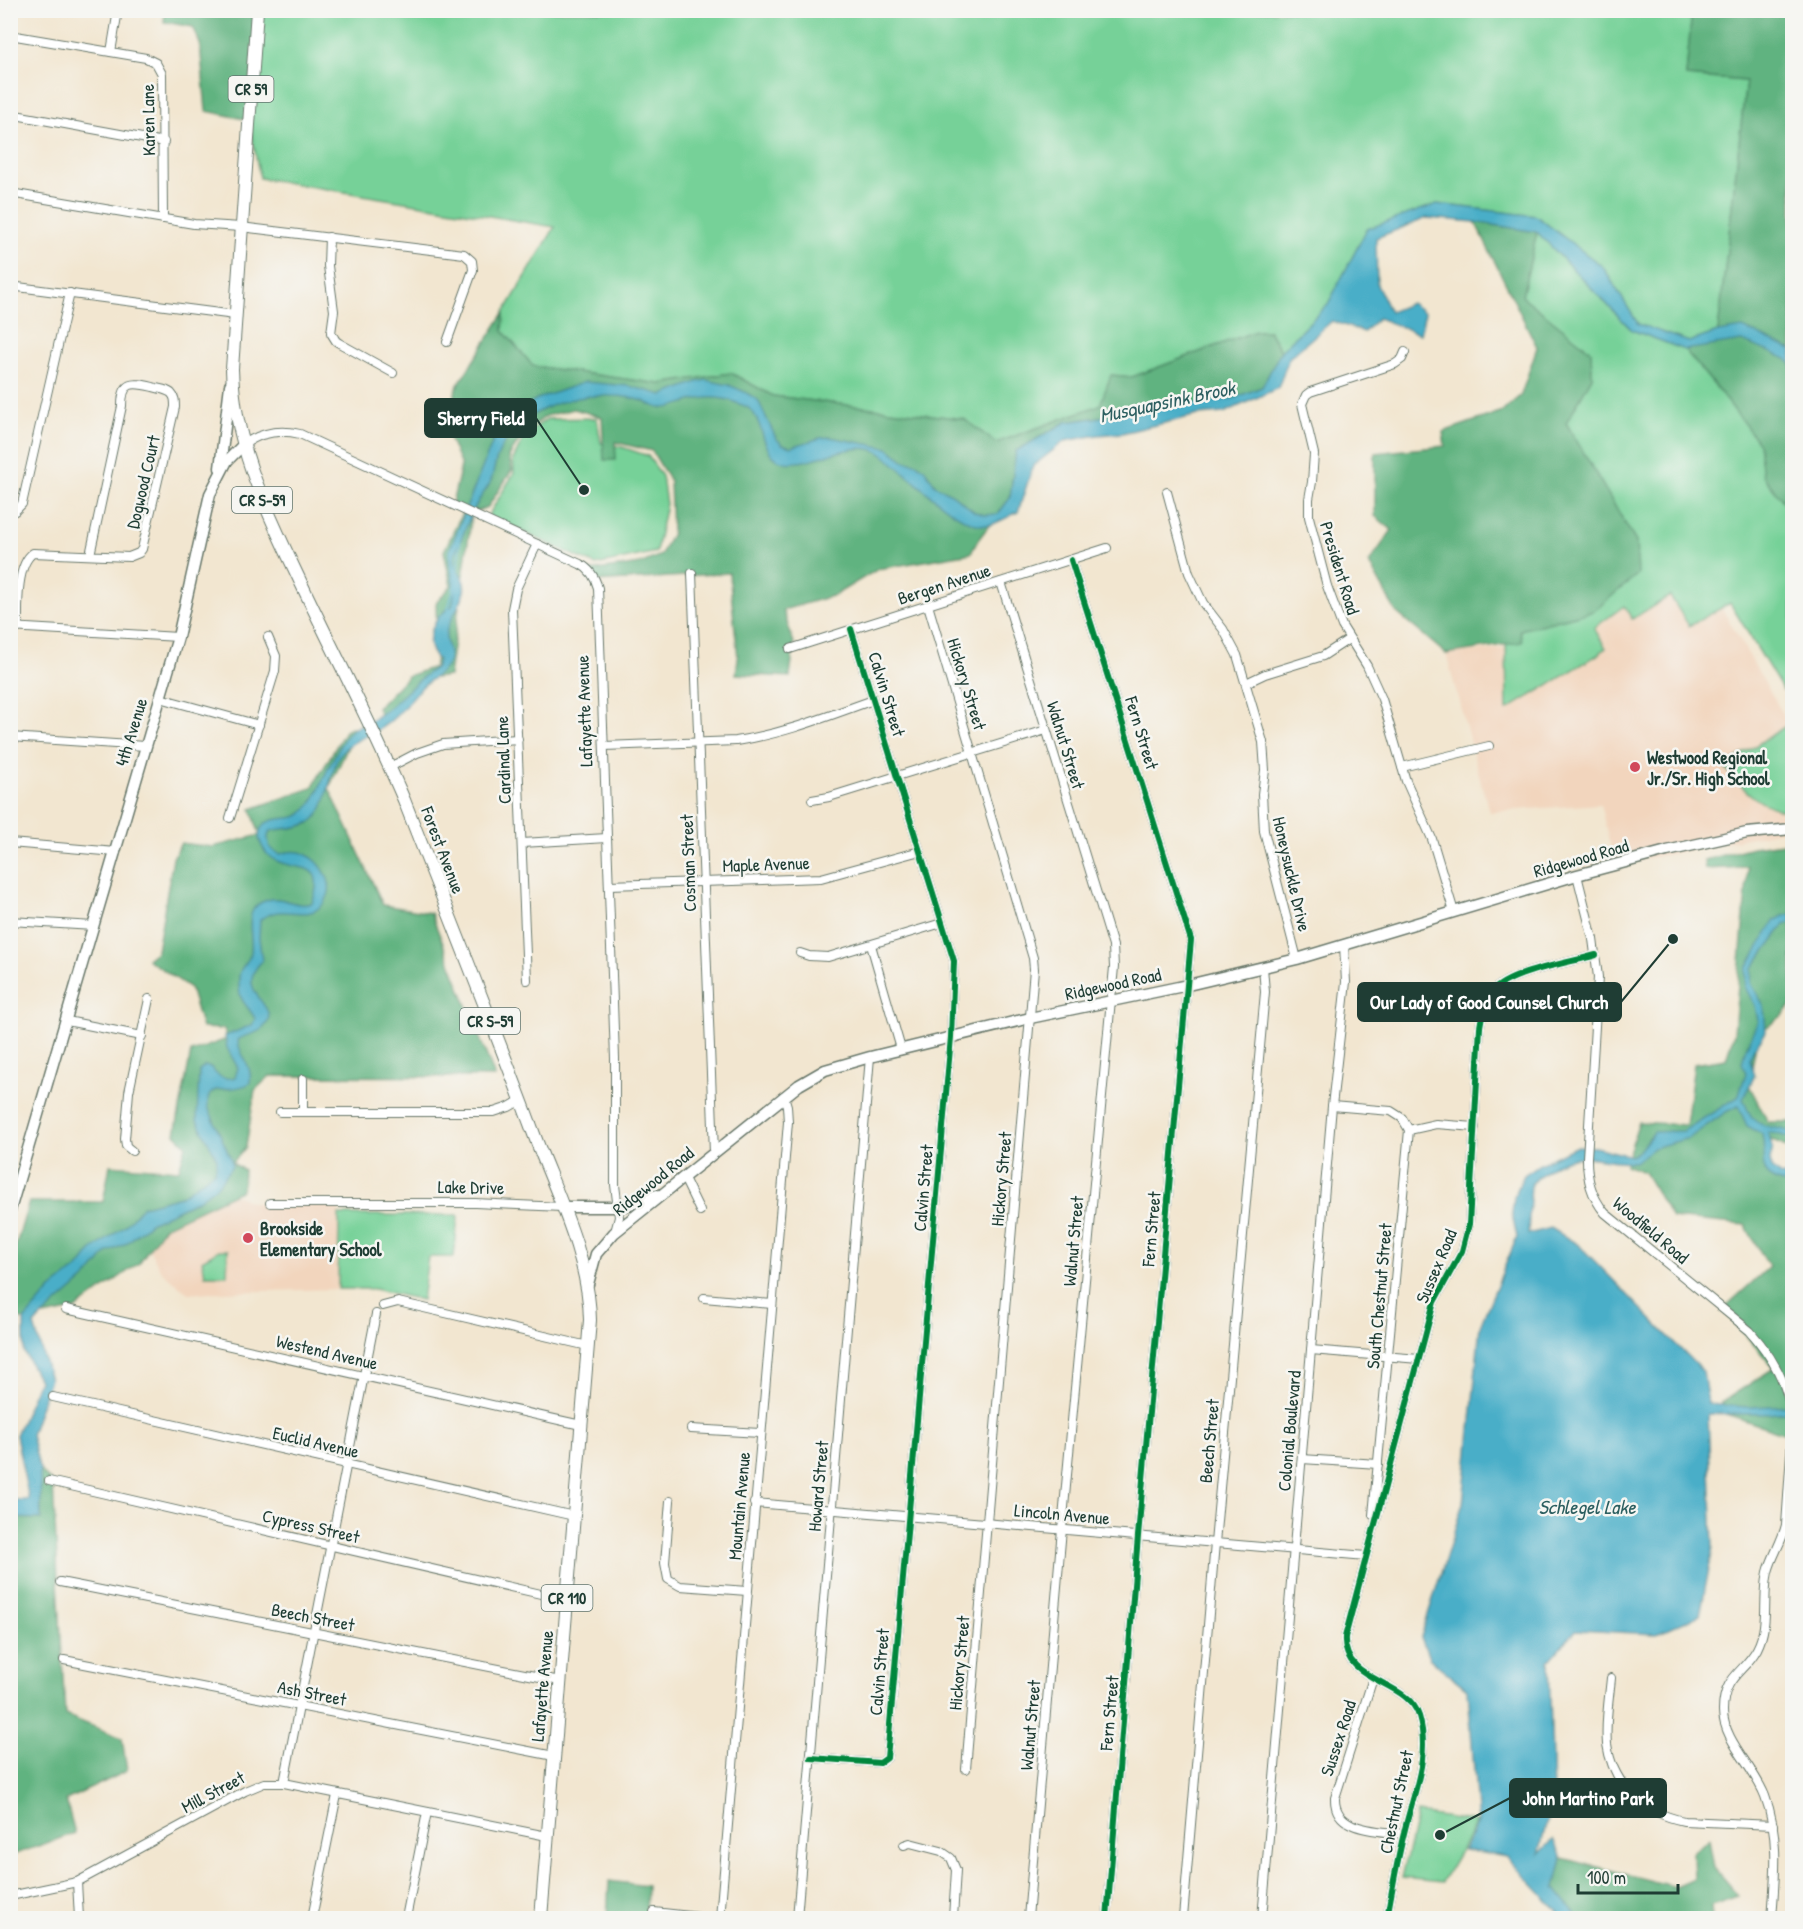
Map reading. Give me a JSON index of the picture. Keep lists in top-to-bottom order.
{
  "streets": {
    "main road": [
      "CR 59",
      "CR S-59",
      "Lafayette Avenue",
      "4th Avenue",
      "Forest Avenue",
      "Ridgewood Road",
      "Lake Drive",
      "CR 110"
    ],
    "street": [
      "Karen Lane",
      "Dogwood Court",
      "President Road",
      "Bergen Avenue",
      "Hickory Street",
      "Calvin Street",
      "Fern Street",
      "Walnut Street",
      "Cardinal Lane",
      "Cosman Street",
      "Maple Avenue",
      "Honeysuckle Drive",
      "Woodfield Road",
      "Sussex Road",
      "South Chestnut Street",
      "Westend Avenue",
      "Colonial Boulevard",
      "Beech Street",
      "Euclid Avenue",
      "Howard Street",
      "Mountain Avenue",
      "Lincoln Avenue",
      "Cypress Street",
      "Ash Street",
      "Mill Street",
      "Chestnut Street"
    ]
  },
  "crossings": [
    ["CR 59", "Lafayette Avenue"],
    ["CR 59", "4th Avenue"],
    ["CR 59", "Forest Avenue"],
    ["President Road", "Ridgewood Road"],
    ["Bergen Avenue", "Hickory Street"],
    ["Bergen Avenue", "Calvin Street"],
    ["Bergen Avenue", "Fern Street"],
    ["Bergen Avenue", "Walnut Street"],
    ["Hickory Street", "Ridgewood Road"],
    ["Hickory Street", "Lincoln Avenue"],
    ["Calvin Street", "Ridgewood Road"],
    ["Calvin Street", "Maple Avenue"],
    ["Calvin Street", "Howard Street"],
    ["Calvin Street", "Lincoln Avenue"],
    ["Lafayette Avenue", "4th Avenue"],
    ["Lafayette Avenue", "Cardinal Lane"],
    ["Lafayette Avenue", "Forest Avenue"],
    ["Lafayette Avenue", "Ridgewood Road"],
    ["Lafayette Avenue", "Maple Avenue"],
    ["Lafayette Avenue", "Lake Drive"],
    ["Lafayette Avenue", "Westend Avenue"],
    ["Lafayette Avenue", "Beech Street"],
    ["Lafayette Avenue", "Euclid Avenue"],
    ["Lafayette Avenue", "Cypress Street"],
    ["Lafayette Avenue", "Ash Street"],
    ["Lafayette Avenue", "Mill Street"],
    ["4th Avenue", "Forest Avenue"],
    ["Fern Street", "Ridgewood Road"],
    ["Fern Street", "Lincoln Avenue"],
    ["Walnut Street", "Ridgewood Road"],
    ["Walnut Street", "Lincoln Avenue"],
    ["Forest Avenue", "Ridgewood Road"],
    ["Forest Avenue", "Lake Drive"],
    ["Ridgewood Road", "Cosman Street"],
    ["Ridgewood Road", "Honeysuckle Drive"],
    ["Ridgewood Road", "Lake Drive"],
    ["Ridgewood Road", "Woodfield Road"],
    ["Ridgewood Road", "Colonial Boulevard"],
    ["Ridgewood Road", "Beech Street"],
    ["Ridgewood Road", "Howard Street"],
    ["Ridgewood Road", "Mountain Avenue"],
    ["Cosman Street", "Maple Avenue"],
    ["Woodfield Road", "Sussex Road"],
    ["Sussex Road", "Lincoln Avenue"],
    ["Sussex Road", "Chestnut Street"],
    ["Colonial Boulevard", "Lincoln Avenue"],
    ["Beech Street", "Lincoln Avenue"],
    ["Howard Street", "Lincoln Avenue"],
    ["Mountain Avenue", "Lincoln Avenue"]
  ],
  "water": ["Musquapsink Brook", "Schlegel Lake"],
  "places": [
    "Sherry Field",
    "Westwood Regional Jr./Sr. High School",
    "Our Lady of Good Counsel Church",
    "Brookside Elementary School",
    "John Martino Park"
  ],
  "scale_bar": "100 m"
}
